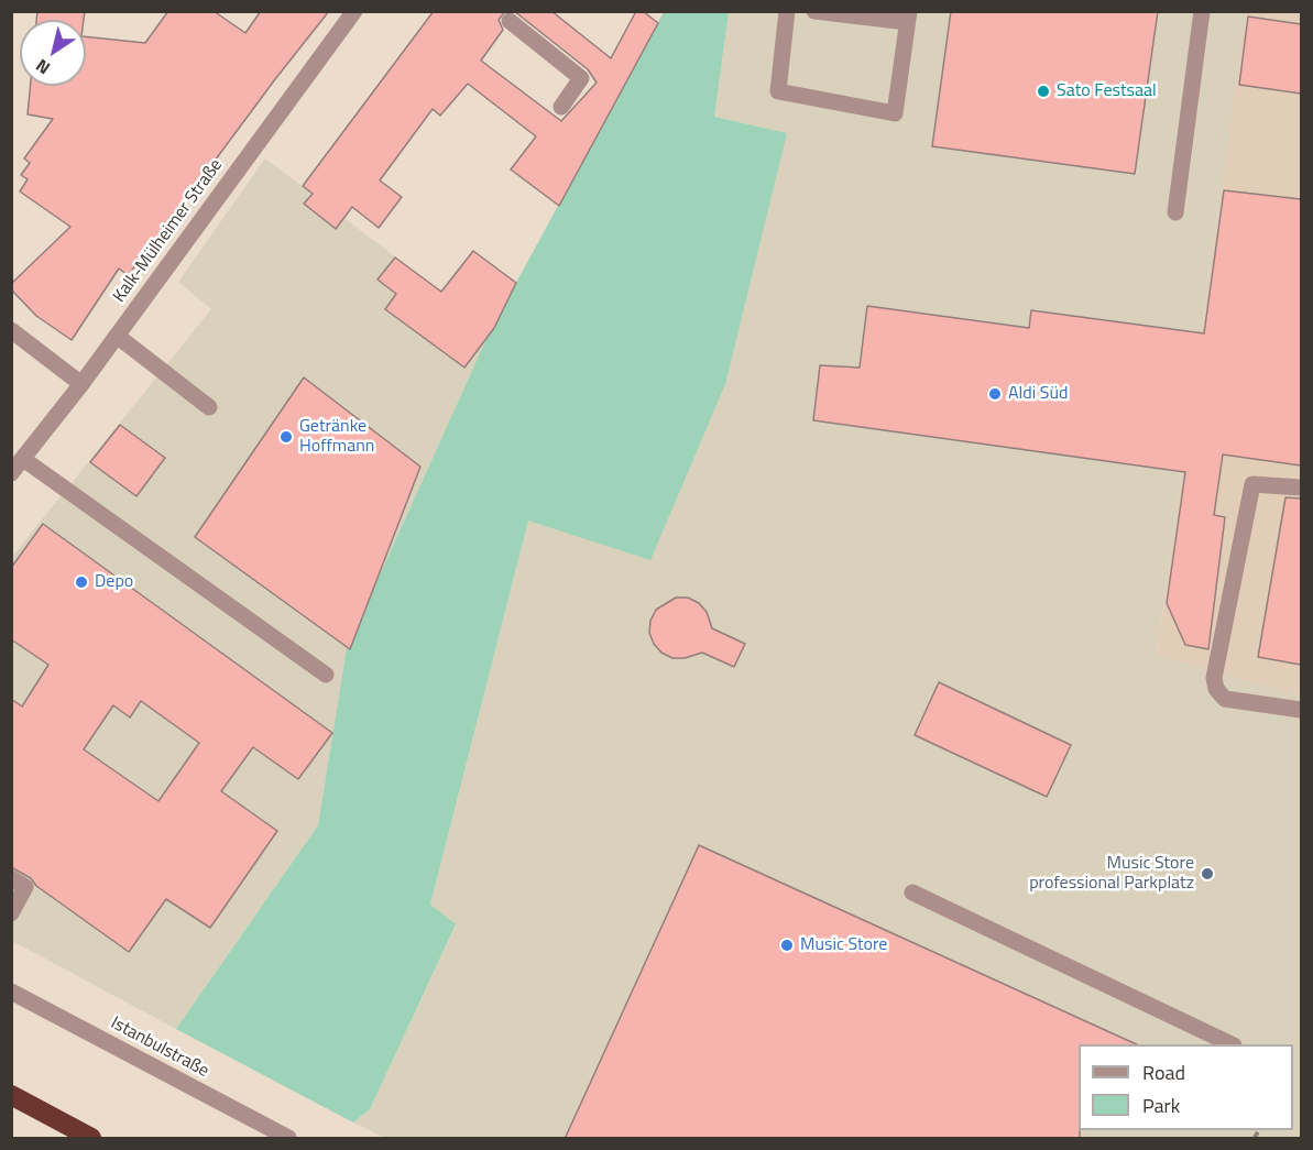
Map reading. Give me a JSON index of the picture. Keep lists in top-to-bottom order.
{
  "streets": {
    "street": ["Kalk-Mülheimer Straße", "Istanbulstraße"]
  },
  "places": [
    "Sato Festsaal",
    "Aldi Süd",
    "Getränke Hoffmann",
    "Depo",
    "Music Store professional Parkplatz",
    "Music Store"
  ],
  "legend": ["Road", "Park"],
  "north": "bottom left"
}
